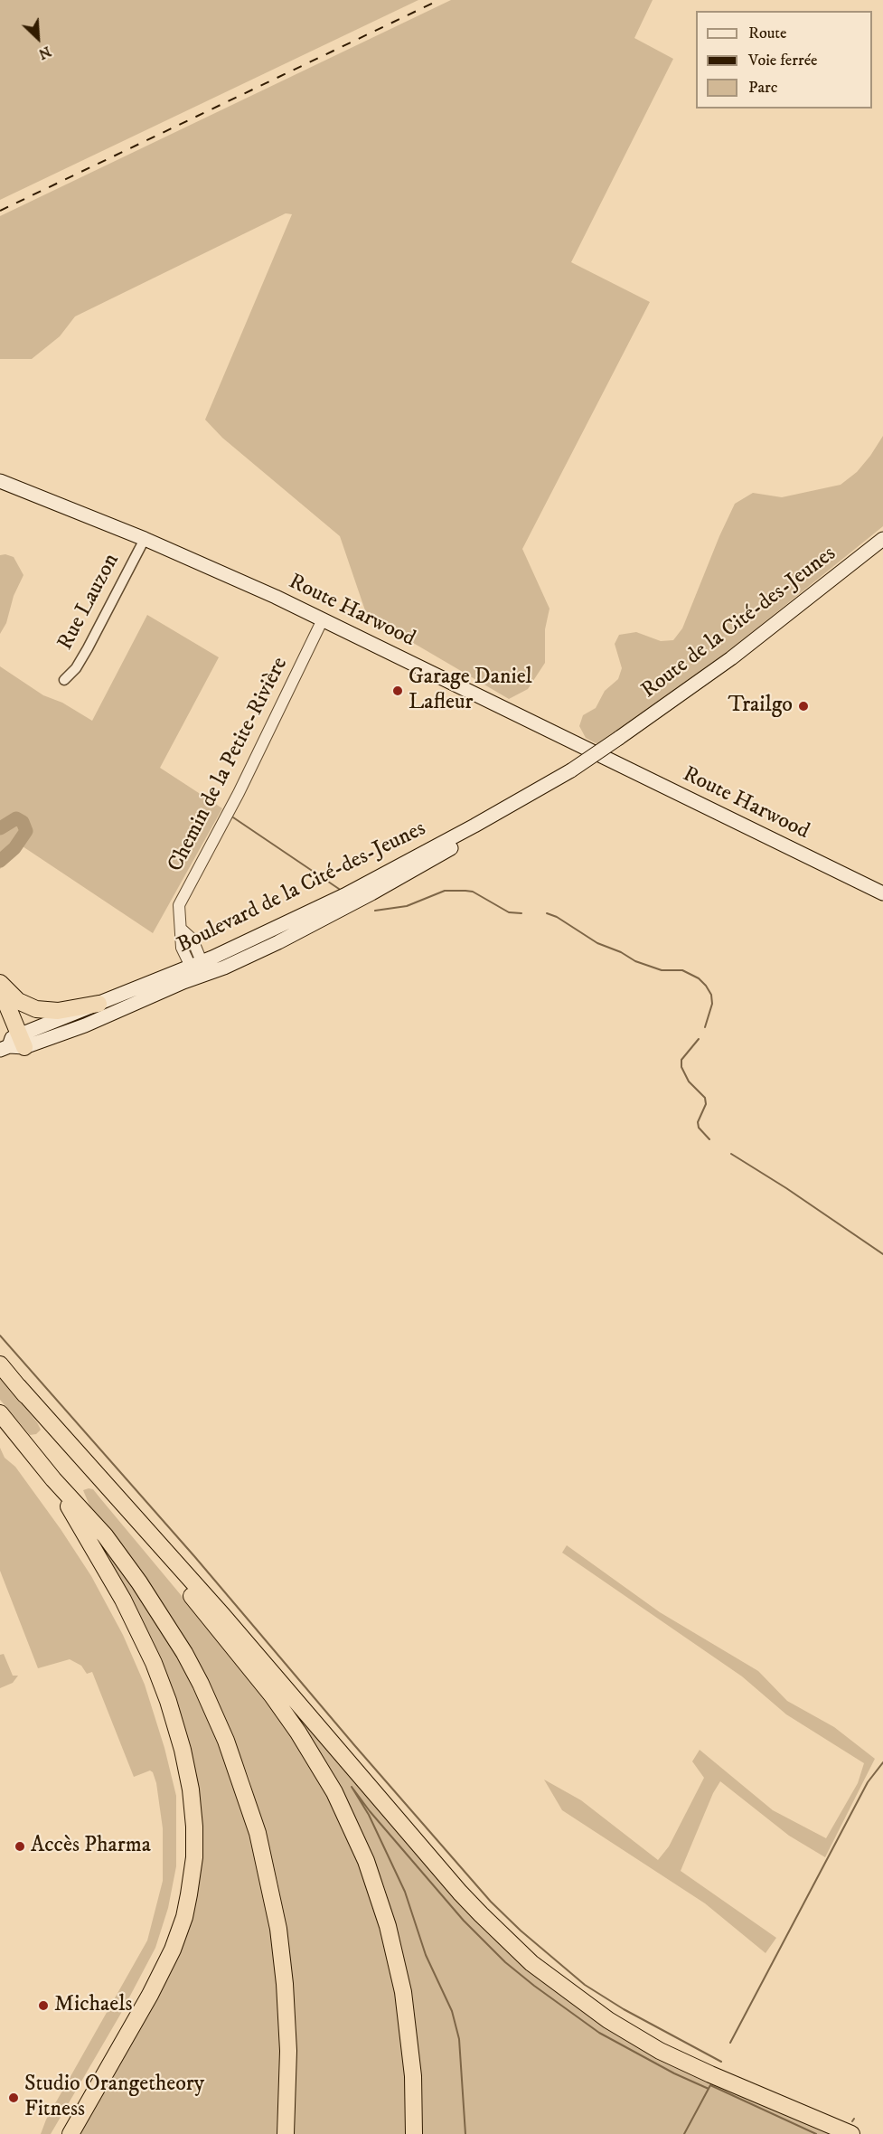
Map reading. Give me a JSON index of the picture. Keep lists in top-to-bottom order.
{
  "streets": {
    "main road": ["Route Harwood", "Route de la Cité-des-Jeunes", "Boulevard de la Cité-des-Jeunes"],
    "street": ["Rue Lauzon", "Chemin de la Petite-Rivière"]
  },
  "crossings": [
    ["Rue Lauzon", "Route Harwood"],
    ["Route Harwood", "Chemin de la Petite-Rivière"],
    ["Route de la Cité-des-Jeunes", "Boulevard de la Cité-des-Jeunes"],
    ["Chemin de la Petite-Rivière", "Boulevard de la Cité-des-Jeunes"]
  ],
  "places": [
    "Garage Daniel Lafleur",
    "Trailgo",
    "Accès Pharma",
    "Michaels",
    "Studio Orangetheory Fitness"
  ],
  "legend": ["Route", "Voie ferrée", "Parc"],
  "north": "bottom right"
}
